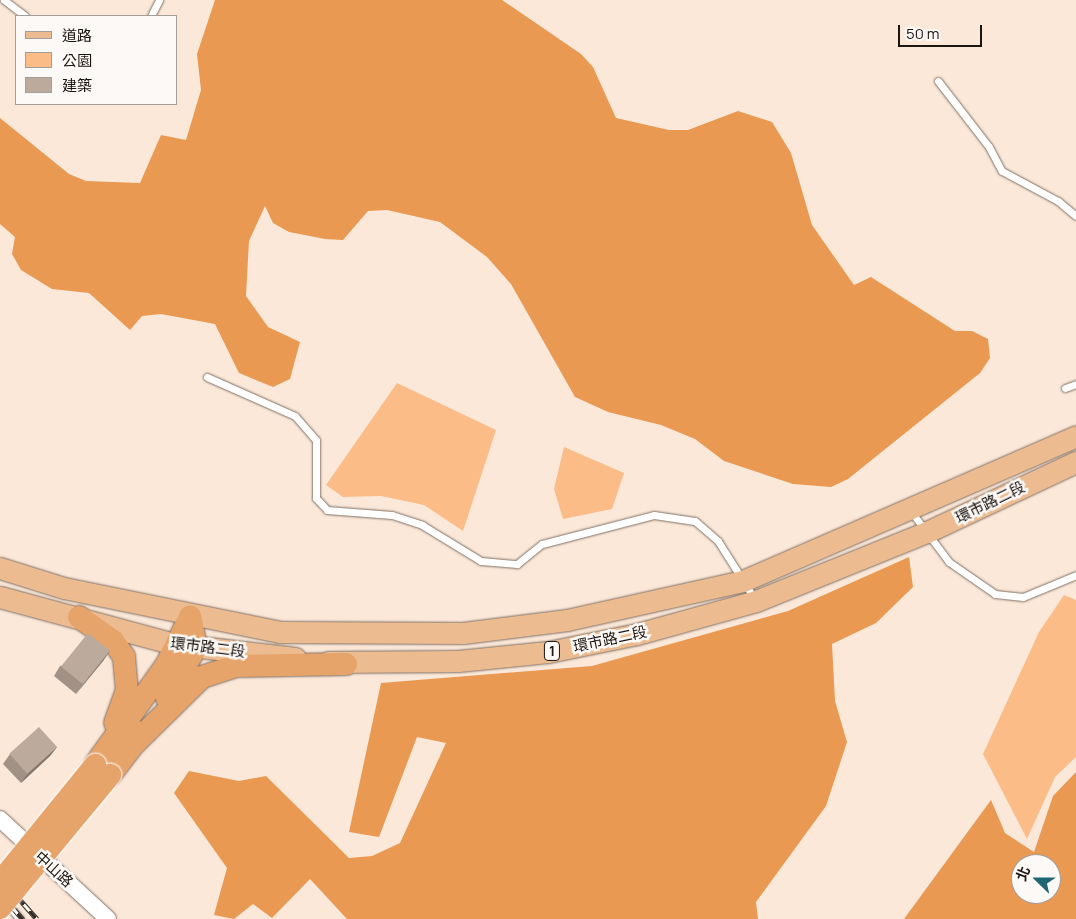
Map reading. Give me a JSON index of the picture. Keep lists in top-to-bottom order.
{
  "streets": {
    "main road": ["環市路二段", "1"],
    "street": ["中山路"]
  },
  "legend": ["道路", "公園", "建築"],
  "scale_bar": "50 m",
  "north": "left"
}
